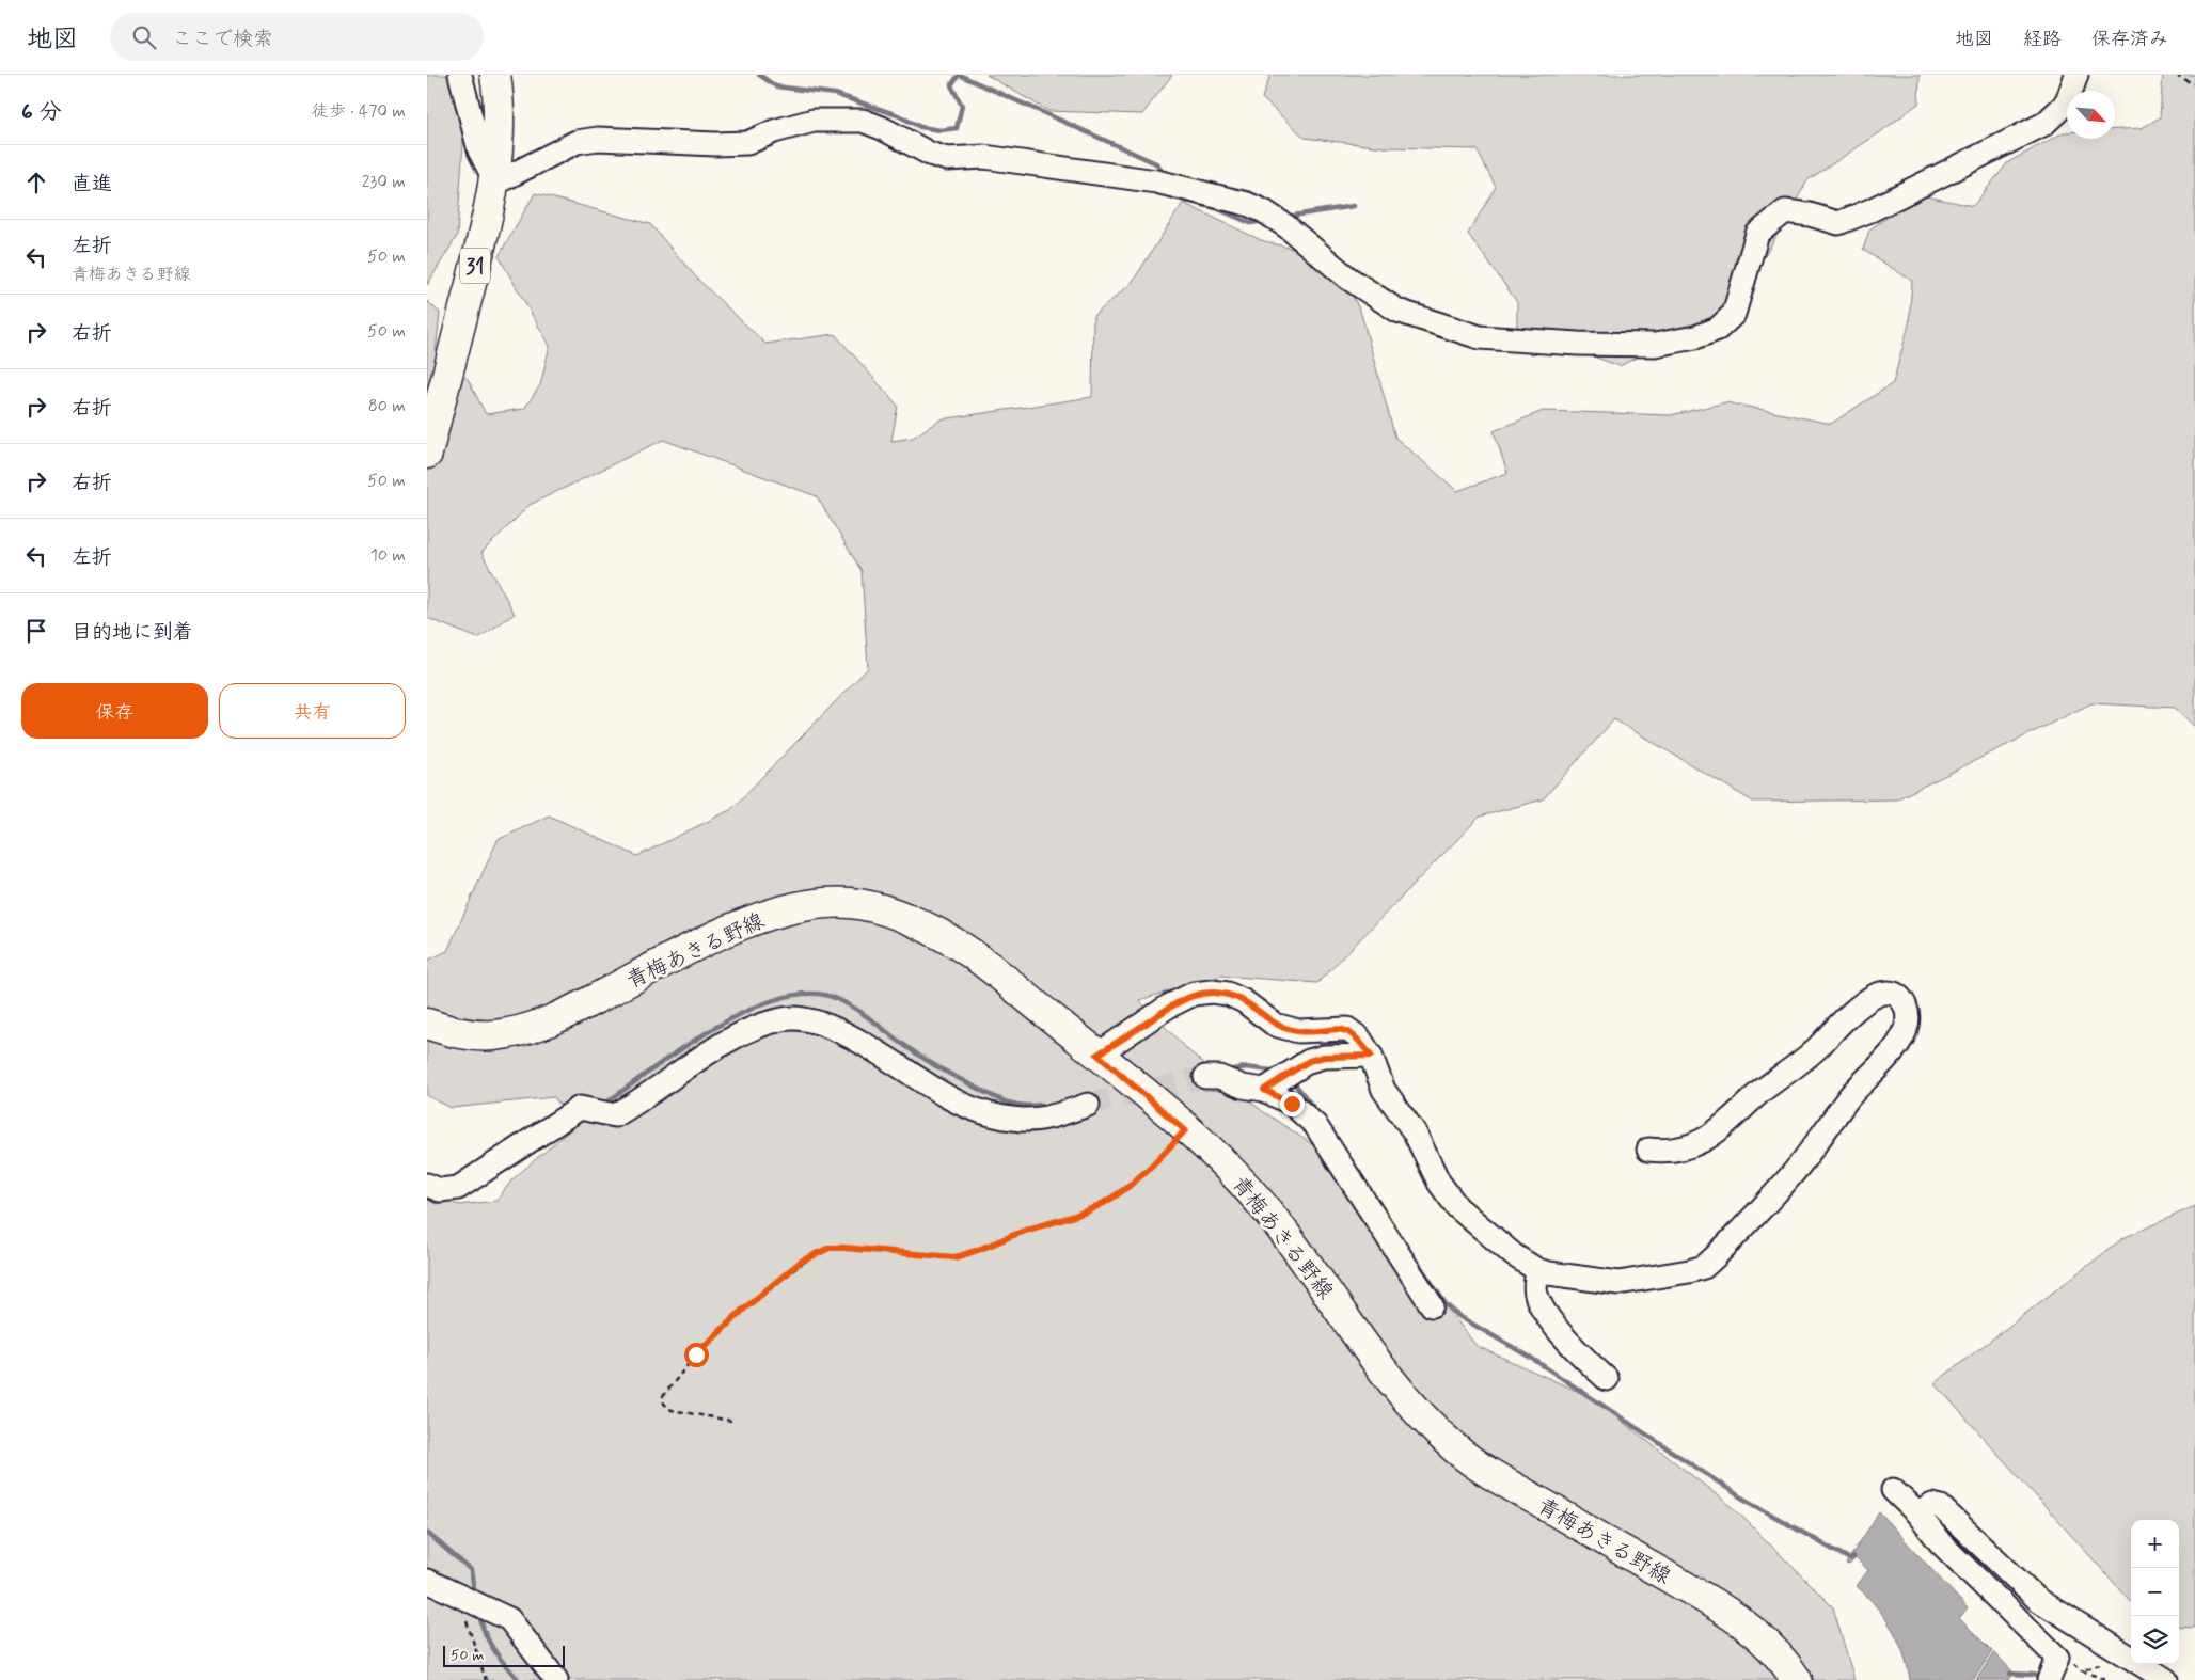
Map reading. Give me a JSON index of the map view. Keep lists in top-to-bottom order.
{
  "streets": {
    "main road": ["31", "青梅あきる野線"]
  },
  "scale_bar": "50 m",
  "north": "bottom right",
  "page": {
    "header": "地図",
    "search": "ここで検索",
    "nav": ["地図", "経路", "保存済み"],
    "heading": ["6 分", "徒歩 · 470 m"],
    "list": [
      ["直進", "230 m"],
      ["左折", "青梅あきる野線", "50 m"],
      ["右折", "50 m"],
      ["右折", "80 m"],
      ["右折", "50 m"],
      ["左折", "10 m"],
      "目的地に到着"
    ],
    "buttons": ["保存", "共有"],
    "map_buttons": ["+", "−"],
    "scale": "50 m"
  }
}
